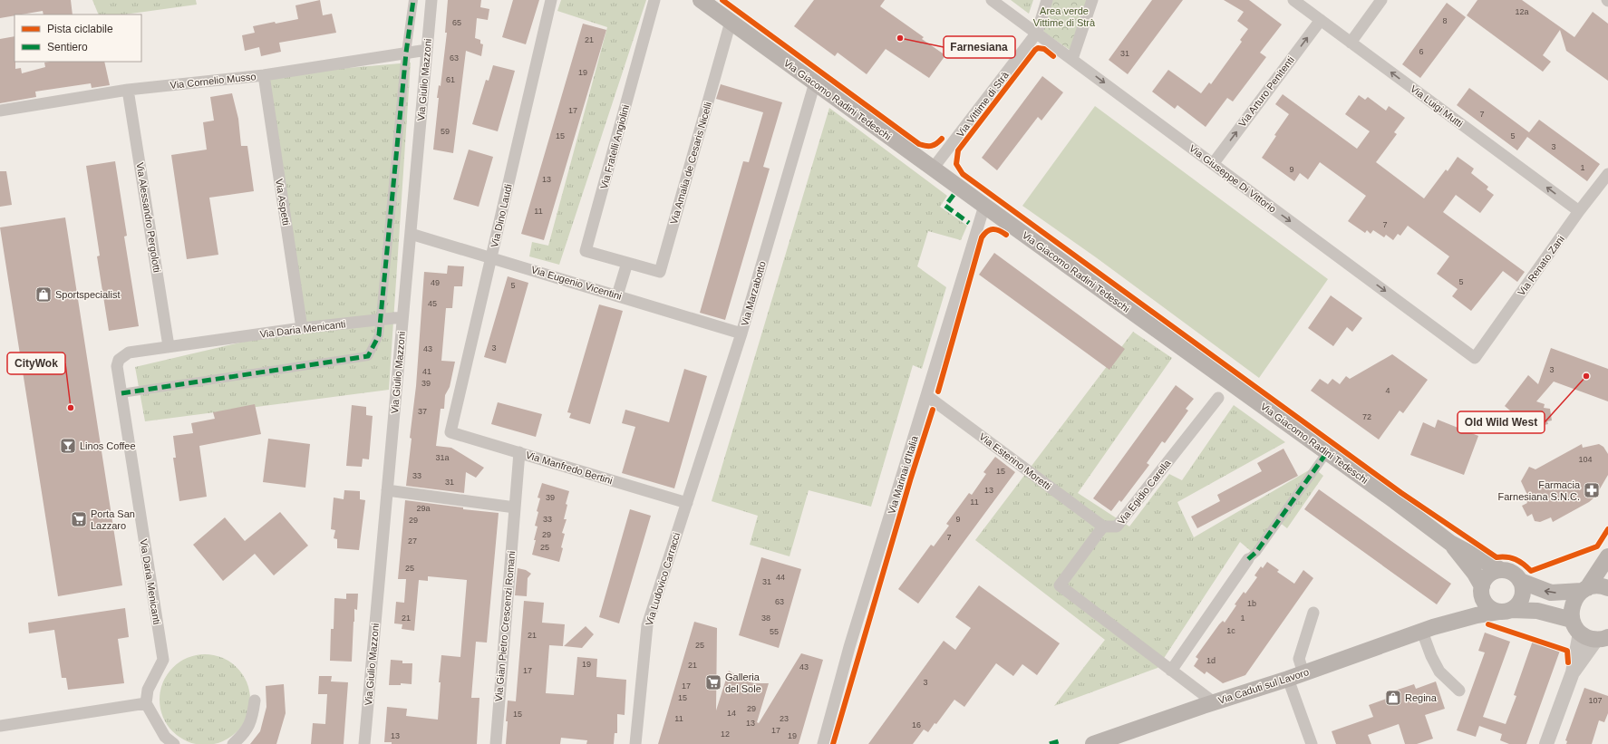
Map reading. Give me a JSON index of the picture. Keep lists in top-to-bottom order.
{
  "streets": {
    "main road": ["Via Giacomo Radini Tedeschi", "Via Caduti sul Lavoro"],
    "street": [
      "Via Giulio Mazzoni",
      "Via Cornelio Musso",
      "Via Arturo Penitenti",
      "Via Vittime di Strà",
      "Via Luigi Mutti",
      "Via Fratelli Angiolini",
      "Via Amalia de Cesaris Nicelli",
      "Via Giuseppe Di Vittorio",
      "Via Aspetti",
      "Via Dino Laudi",
      "Via Alessandro Pergolotti",
      "Via Renato Zani",
      "Via Eugenio Vicentini",
      "Via Marzabotto",
      "Via Daria Menicanti",
      "Via Esterino Moretti",
      "Via Manfredo Bertini",
      "Via Marinai d'Italia",
      "Via Egidio Carella",
      "Via Ludovico Carracci",
      "Via Gian Pietro Crescenzi Romani"
    ]
  },
  "crossings": [
    ["Via Giulio Mazzoni", "Via Cornelio Musso"],
    ["Via Giulio Mazzoni", "Via Eugenio Vicentini"],
    ["Via Giulio Mazzoni", "Via Daria Menicanti"],
    ["Via Cornelio Musso", "Via Aspetti"],
    ["Via Cornelio Musso", "Via Alessandro Pergolotti"],
    ["Via Arturo Penitenti", "Via Luigi Mutti"],
    ["Via Arturo Penitenti", "Via Giuseppe Di Vittorio"],
    ["Via Giacomo Radini Tedeschi", "Via Vittime di Strà"],
    ["Via Giacomo Radini Tedeschi", "Via Amalia de Cesaris Nicelli"],
    ["Via Giacomo Radini Tedeschi", "Via Marzabotto"],
    ["Via Giacomo Radini Tedeschi", "Via Marinai d'Italia"],
    ["Via Giacomo Radini Tedeschi", "Via Caduti sul Lavoro"],
    ["Via Vittime di Strà", "Via Giuseppe Di Vittorio"],
    ["Via Luigi Mutti", "Via Renato Zani"],
    ["Via Fratelli Angiolini", "Via Amalia de Cesaris Nicelli"],
    ["Via Giuseppe Di Vittorio", "Via Renato Zani"],
    ["Via Aspetti", "Via Daria Menicanti"],
    ["Via Dino Laudi", "Via Eugenio Vicentini"],
    ["Via Dino Laudi", "Via Manfredo Bertini"],
    ["Via Alessandro Pergolotti", "Via Daria Menicanti"],
    ["Via Eugenio Vicentini", "Via Marzabotto"],
    ["Via Marzabotto", "Via Manfredo Bertini"],
    ["Via Marzabotto", "Via Ludovico Carracci"],
    ["Via Esterino Moretti", "Via Marinai d'Italia"],
    ["Via Esterino Moretti", "Via Egidio Carella"],
    ["Via Manfredo Bertini", "Via Ludovico Carracci"],
    ["Via Manfredo Bertini", "Via Gian Pietro Crescenzi Romani"],
    ["Via Egidio Carella", "Via Caduti sul Lavoro"]
  ],
  "one_way": ["Via Arturo Penitenti", "Via Luigi Mutti", "Via Giuseppe Di Vittorio"],
  "parks": ["Area verde Vittime di Strà"],
  "places": {
    "other": ["Farnesiana", "Old Wild West", "CityWok"],
    "shop": ["Sportspecialist", "Regina"],
    "bar": ["Linos Coffee"],
    "pharmacy": ["Farmacia Farnesiana S.N.C."],
    "supermarket": ["Porta San Lazzaro", "Galleria del Sole"]
  },
  "house_numbers": [
    "12a",
    "8",
    "65",
    "21",
    "6",
    "31",
    "63",
    "19",
    "61",
    "17",
    "7",
    "59",
    "15",
    "5",
    "3",
    "1",
    "9",
    "13",
    "11",
    "7",
    "5",
    "49",
    "5",
    "45",
    "3",
    "43",
    "3",
    "41",
    "39",
    "4",
    "37",
    "72",
    "31a",
    "104",
    "15",
    "33",
    "31",
    "13",
    "39",
    "11",
    "29a",
    "33",
    "9",
    "29",
    "29",
    "7",
    "27",
    "25",
    "25",
    "44",
    "31",
    "63",
    "1b",
    "21",
    "38",
    "1",
    "1c",
    "55",
    "21",
    "25",
    "1d",
    "19",
    "21",
    "43",
    "17",
    "3",
    "17",
    "15",
    "107",
    "29",
    "14",
    "15",
    "11",
    "23",
    "13",
    "16",
    "17",
    "12",
    "13",
    "19"
  ],
  "legend": ["Pista ciclabile", "Sentiero"]
}
